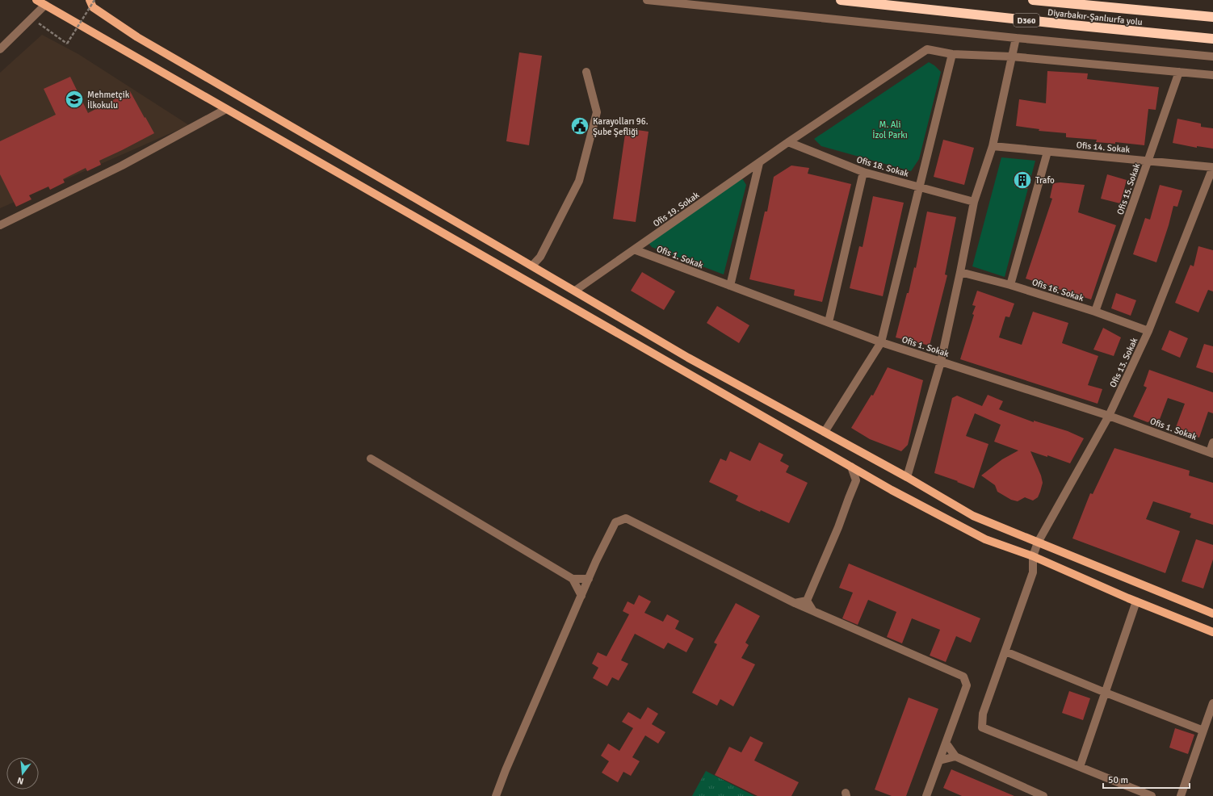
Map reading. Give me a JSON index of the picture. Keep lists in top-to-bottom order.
{
  "streets": {
    "highway": ["Diyarbakır-Şanlıurfa yolu", "D360"],
    "street": [
      "Ofis 14. Sokak",
      "Ofis 18. Sokak",
      "Ofis 15. Sokak",
      "Ofis 19. Sokak",
      "Ofis 1. Sokak",
      "Ofis 16. Sokak",
      "Ofis 13. Sokak"
    ]
  },
  "crossings": [
    ["Ofis 14. Sokak", "Ofis 15. Sokak"],
    ["Ofis 14. Sokak", "Ofis 13. Sokak"],
    ["Ofis 18. Sokak", "Ofis 19. Sokak"],
    ["Ofis 15. Sokak", "Ofis 16. Sokak"],
    ["Ofis 19. Sokak", "Ofis 1. Sokak"],
    ["Ofis 1. Sokak", "Ofis 13. Sokak"],
    ["Ofis 16. Sokak", "Ofis 13. Sokak"]
  ],
  "parks": ["M. Ali İzol Parkı"],
  "places": {
    "school or university": ["Mehmetçik İlkokulu"],
    "public building": ["Karayolları 96. Şube Şefliği"],
    "building": ["Trafo"]
  },
  "scale_bar": "50 m",
  "north": "bottom"
}
